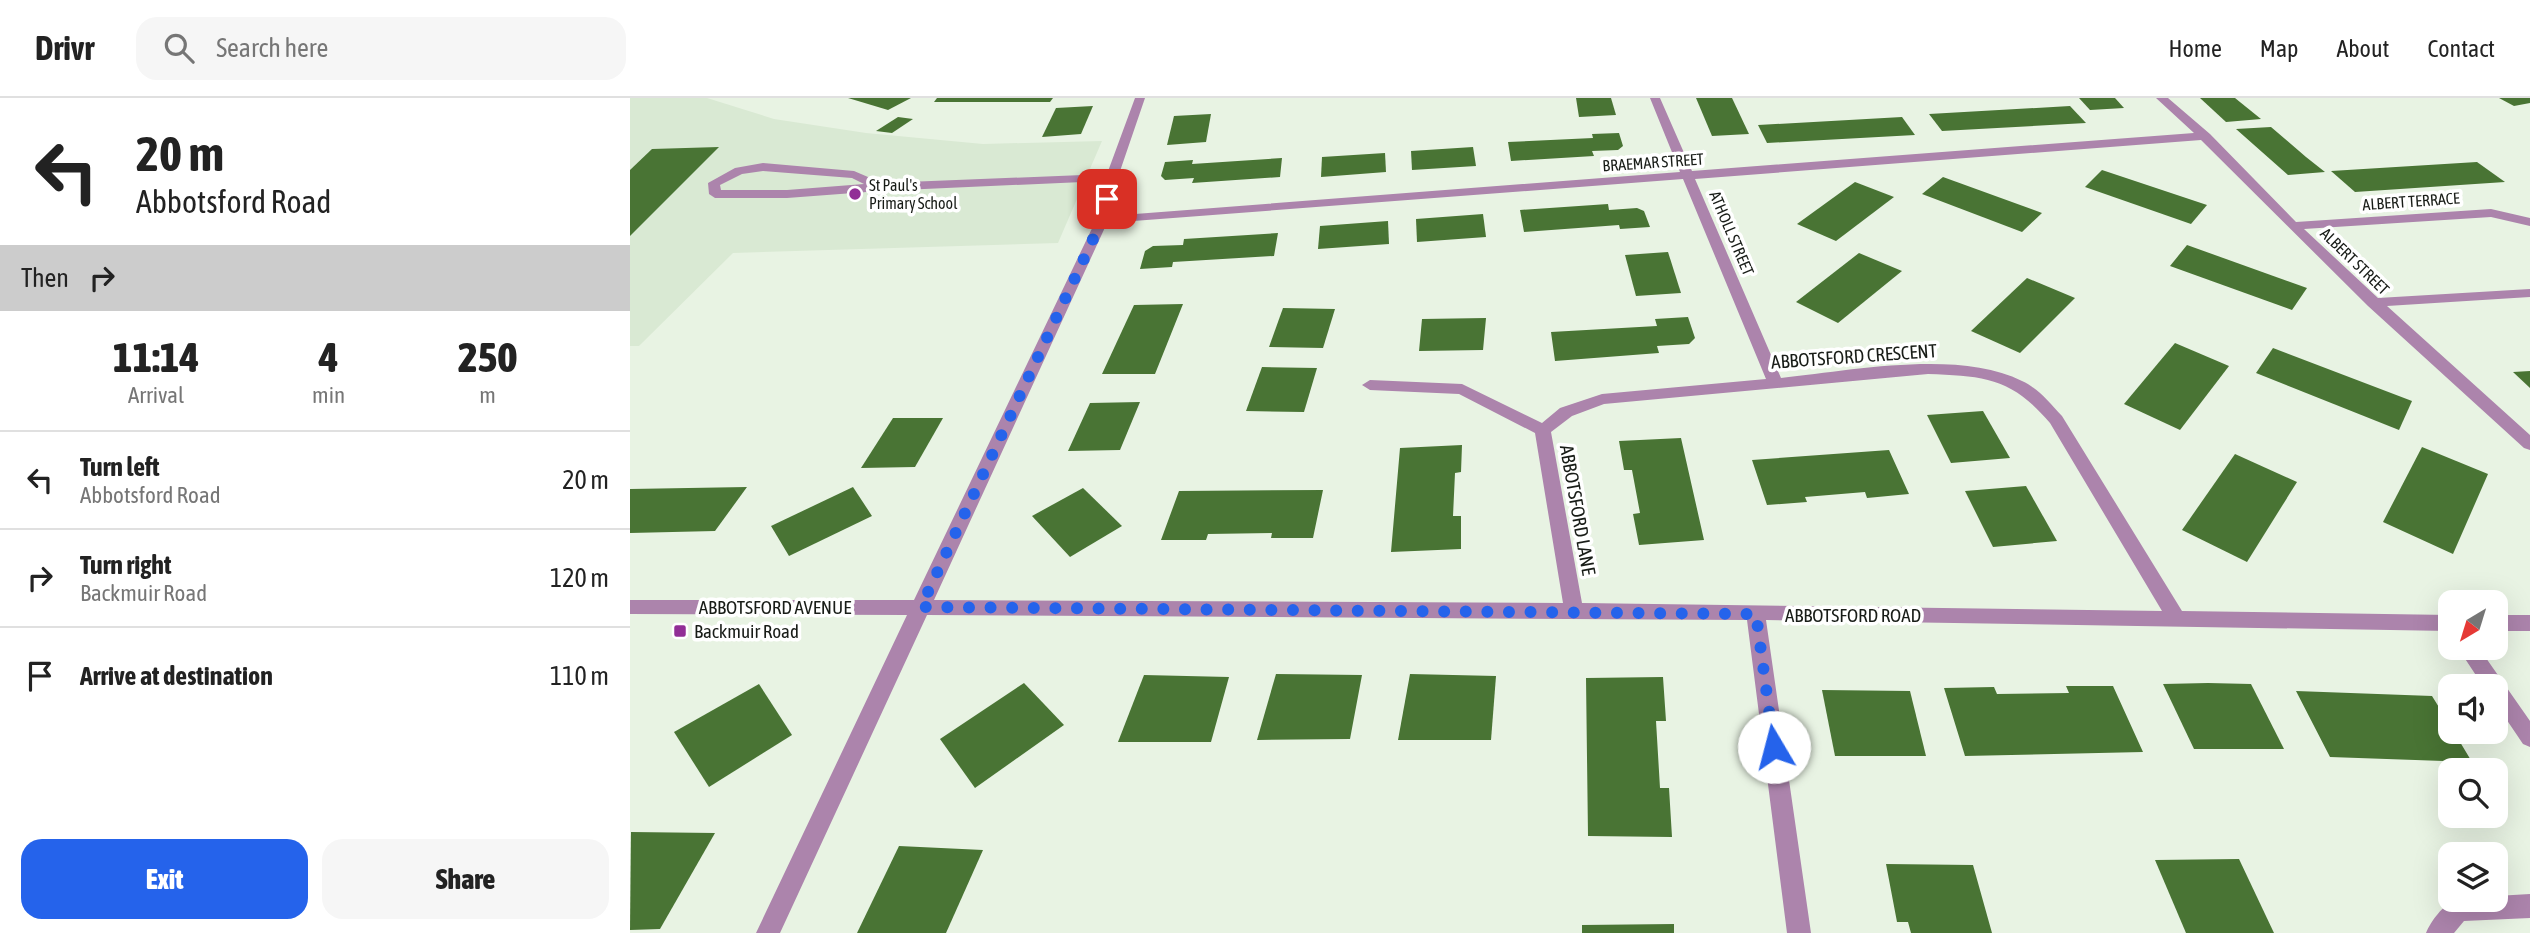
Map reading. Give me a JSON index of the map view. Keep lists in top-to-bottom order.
{
  "streets": {
    "street": [
      "BRAEMAR STREET",
      "ALBERT TERRACE",
      "ATHOLL STREET",
      "ALBERT STREET",
      "ABBOTSFORD CRESCENT",
      "ABBOTSFORD LANE",
      "ABBOTSFORD AVENUE",
      "ABBOTSFORD ROAD"
    ]
  },
  "crossings": [
    ["BRAEMAR STREET", "ATHOLL STREET"],
    ["BRAEMAR STREET", "ALBERT STREET"],
    ["ALBERT TERRACE", "ALBERT STREET"],
    ["ATHOLL STREET", "ABBOTSFORD CRESCENT"],
    ["ABBOTSFORD CRESCENT", "ABBOTSFORD LANE"],
    ["ABBOTSFORD CRESCENT", "ABBOTSFORD ROAD"],
    ["ABBOTSFORD LANE", "ABBOTSFORD ROAD"],
    ["ABBOTSFORD AVENUE", "ABBOTSFORD ROAD"]
  ],
  "places": {
    "other": ["St Paul's Primary School"],
    "transit": ["Backmuir Road"]
  },
  "north": "bottom left",
  "page": {
    "header": "Drivr",
    "search": "Search here",
    "nav": [
      "Home",
      "Map",
      "About",
      "Contact"
    ],
    "turn": ["20 m", "Abbotsford Road"],
    "then": "Then",
    "eta": [
      "11:14",
      "Arrival",
      "4",
      "min",
      "250",
      "m"
    ],
    "list": [
      {
        "name": "Turn left",
        "note": "Abbotsford Road",
        "value": "20 m"
      },
      {
        "name": "Turn right",
        "note": "Backmuir Road",
        "value": "120 m"
      },
      {
        "name": "Arrive at destination",
        "value": "110 m"
      }
    ],
    "buttons": ["Exit", "Share"]
  }
}
